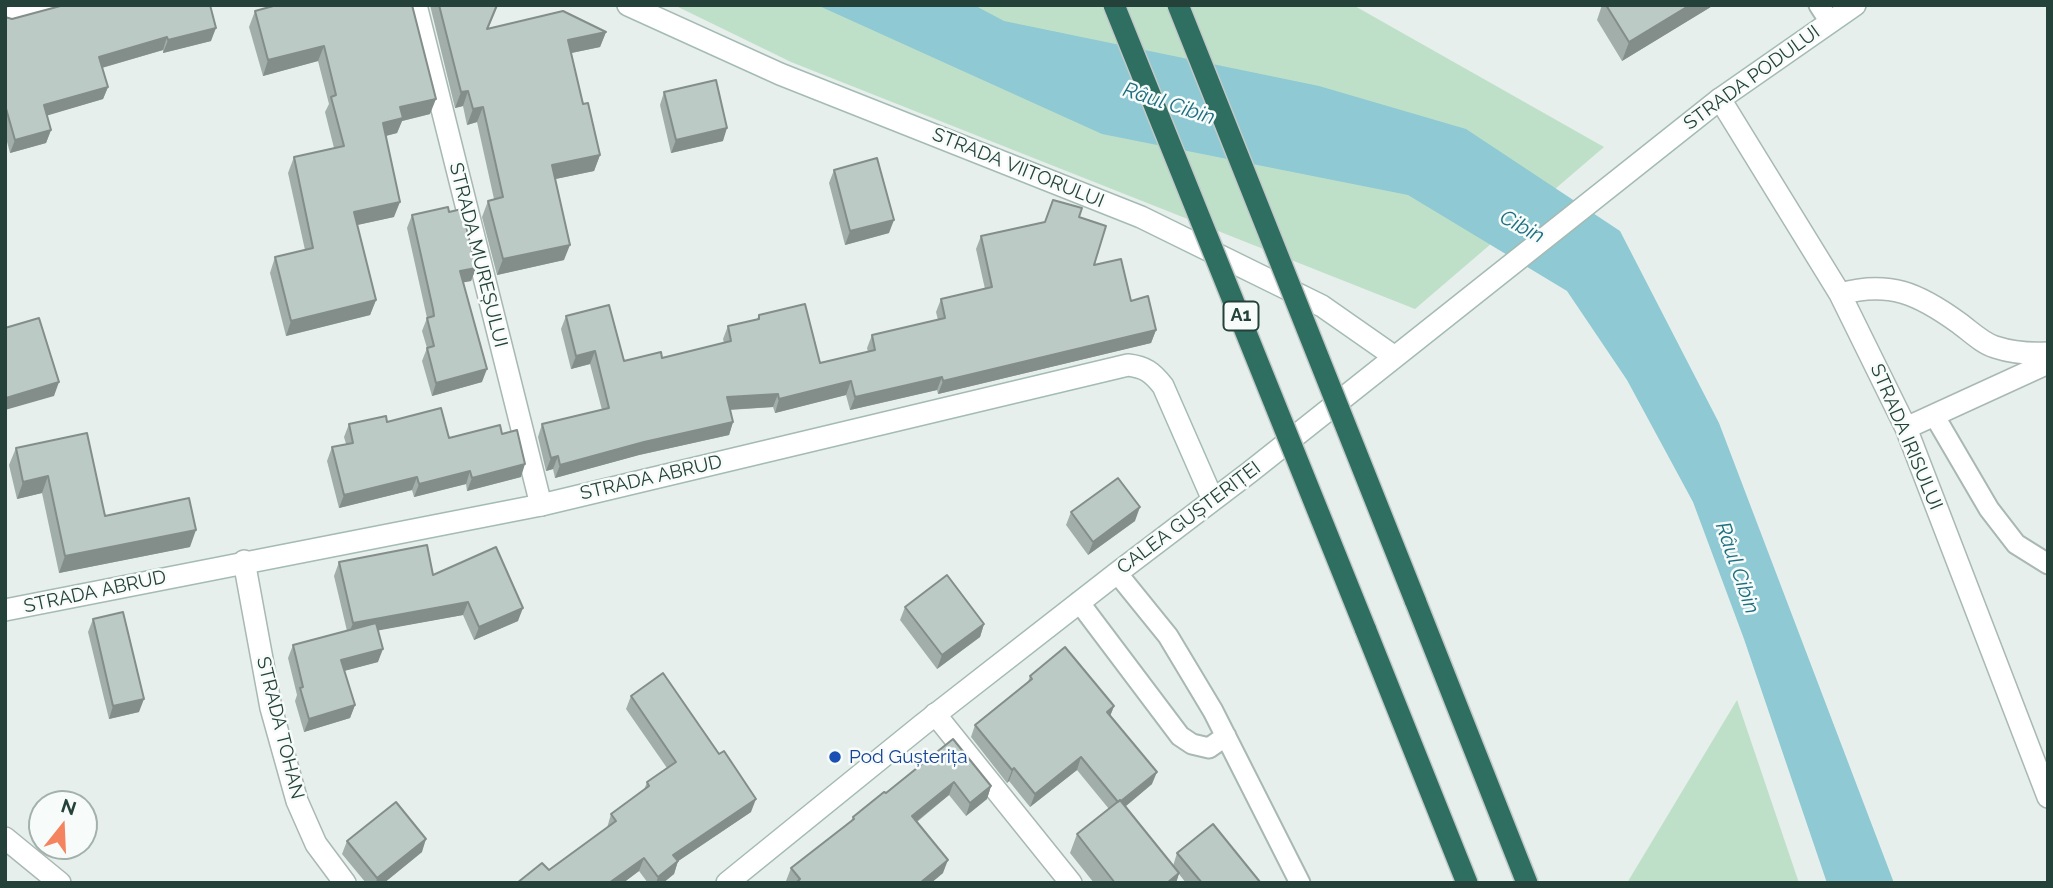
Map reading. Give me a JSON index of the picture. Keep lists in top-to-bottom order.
{
  "streets": {
    "highway": ["A1"],
    "street": [
      "STRADA PODULUI",
      "STRADA VIITORULUI",
      "STRADA MUREȘULUI",
      "STRADA IRISULUI",
      "STRADA ABRUD",
      "CALEA GUȘTERIȚEI",
      "STRADA TOHAN"
    ]
  },
  "crossings": [
    ["STRADA PODULUI", "STRADA IRISULUI"],
    ["STRADA PODULUI", "CALEA GUȘTERIȚEI"],
    ["STRADA VIITORULUI", "CALEA GUȘTERIȚEI"],
    ["STRADA MUREȘULUI", "STRADA ABRUD"],
    ["STRADA ABRUD", "CALEA GUȘTERIȚEI"],
    ["STRADA ABRUD", "STRADA TOHAN"]
  ],
  "water": ["Râul Cibin", "Cibin"],
  "places": ["Pod Gușterița"],
  "north": "top"
}
